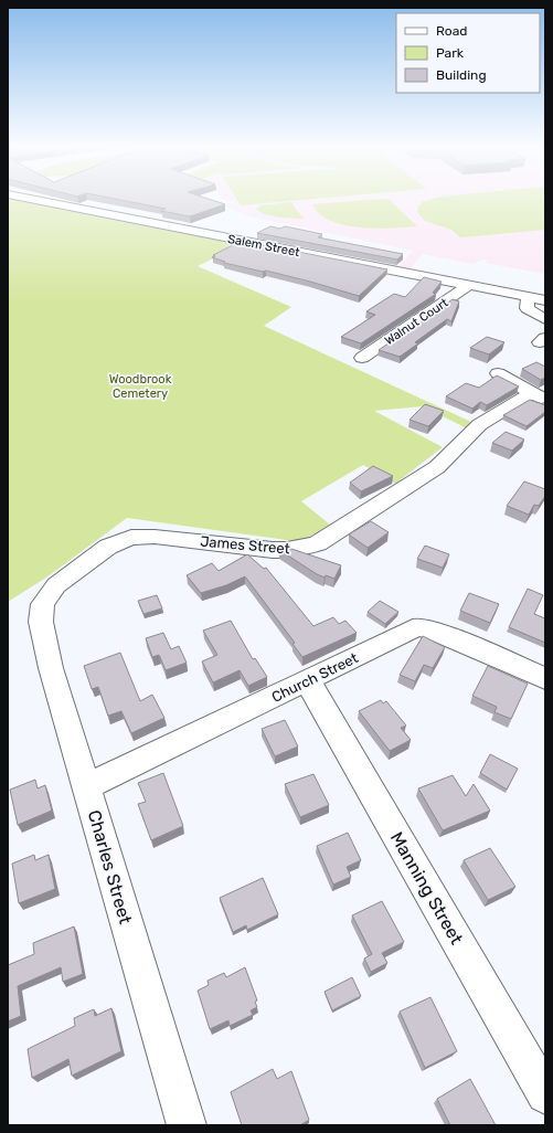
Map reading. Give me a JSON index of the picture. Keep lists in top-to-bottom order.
{
  "streets": {
    "street": [
      "Salem Street",
      "Walnut Court",
      "James Street",
      "Church Street",
      "Charles Street",
      "Manning Street"
    ]
  },
  "crossings": [
    ["Salem Street", "Walnut Court"],
    ["James Street", "Charles Street"],
    ["Church Street", "Charles Street"],
    ["Church Street", "Manning Street"]
  ],
  "parks": ["Woodbrook Cemetery"],
  "legend": ["Road", "Park", "Building"]
}
